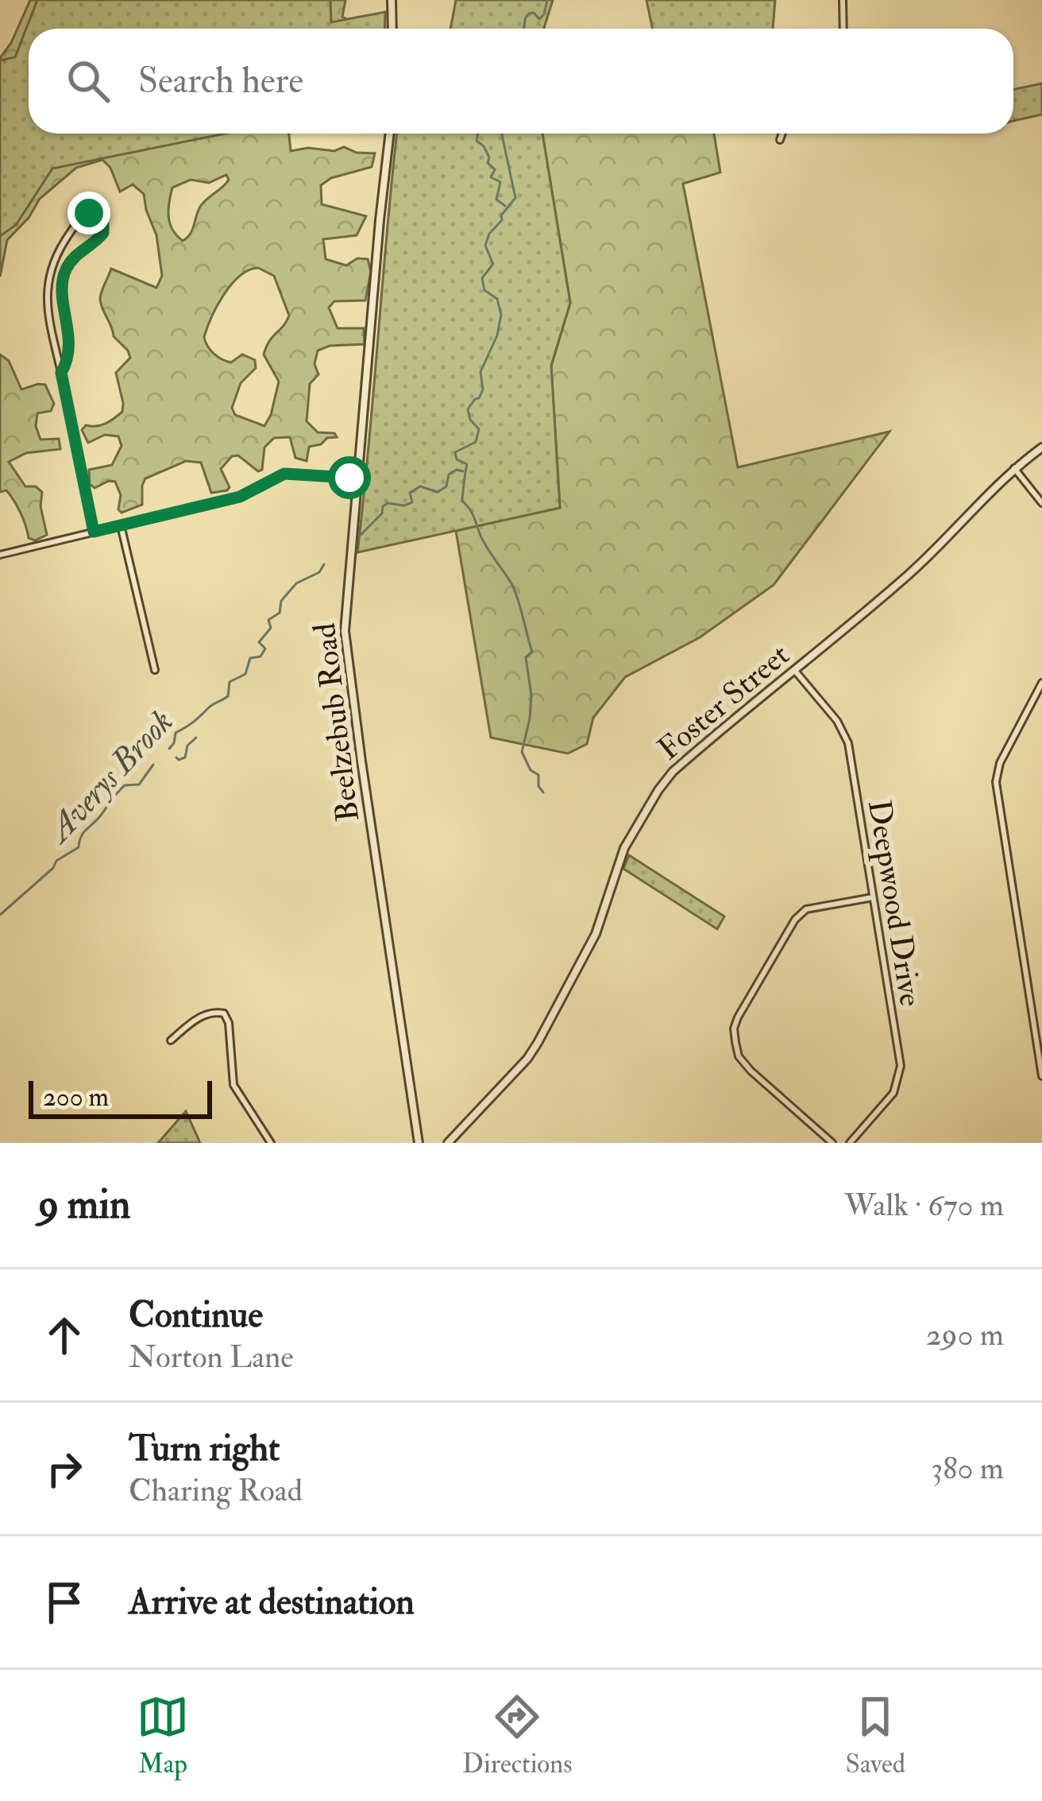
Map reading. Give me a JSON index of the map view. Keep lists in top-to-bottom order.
{
  "streets": {
    "street": ["Foster Street", "Beelzebub Road", "Deepwood Drive"]
  },
  "crossings": [
    ["Foster Street", "Deepwood Drive"]
  ],
  "water": ["Averys Brook"],
  "scale_bar": "200 m",
  "page": {
    "search": "Search here",
    "scale": "200 m",
    "heading": ["9 min", "Walk · 670 m"],
    "list": [
      ["Continue", "Norton Lane", "290 m"],
      ["Turn right", "Charing Road", "380 m"],
      "Arrive at destination"
    ],
    "nav": ["Map", "Directions", "Saved"]
  }
}
